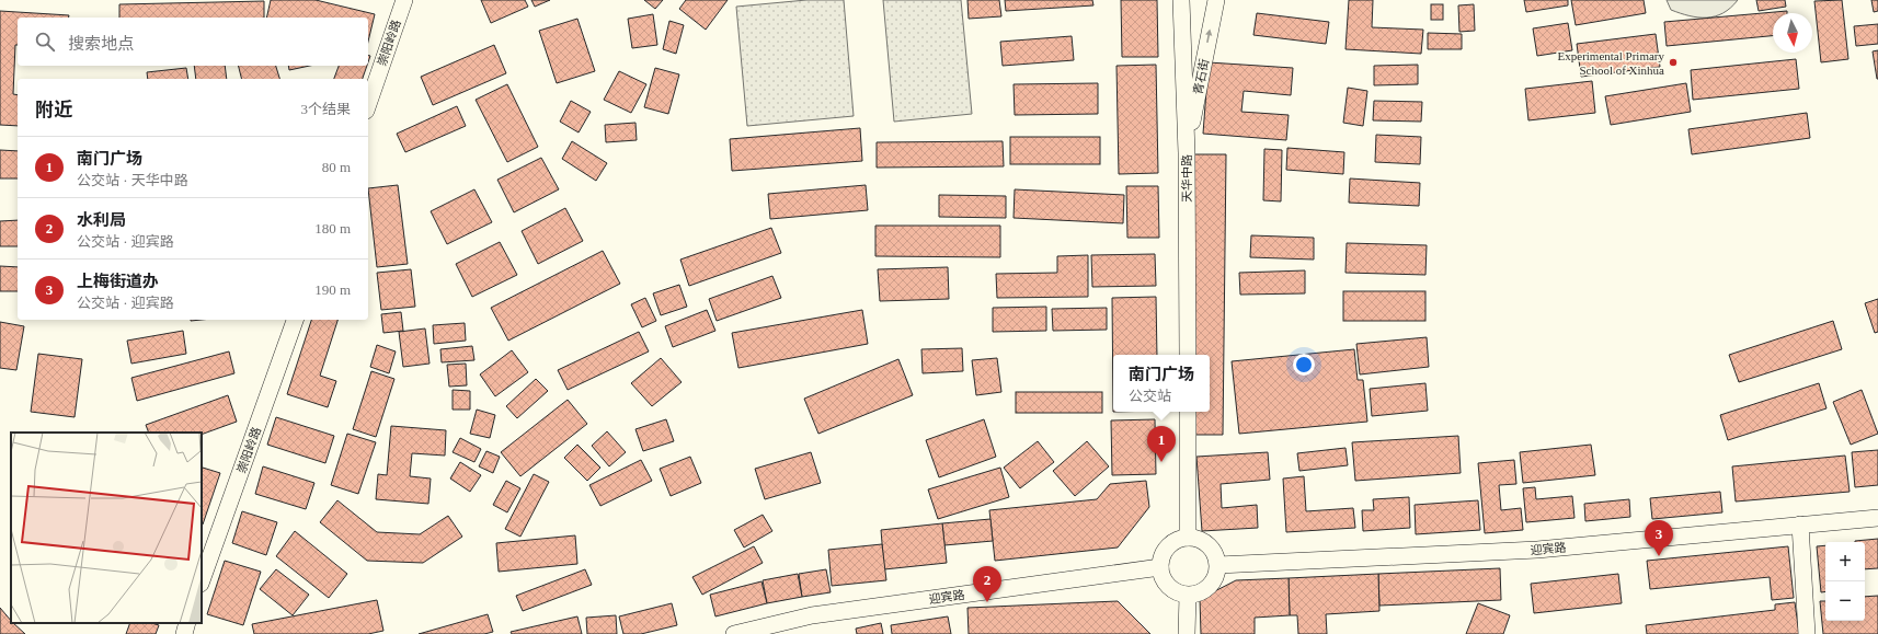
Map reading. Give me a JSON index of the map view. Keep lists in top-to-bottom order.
{
  "streets": {
    "street": [
      "崇阳岭路",
      "青石街",
      "天华中路",
      "迎宾路"
    ]
  },
  "crossings": [
    ["青石街", "天华中路"]
  ],
  "one_way": ["青石街"],
  "places": ["Experimental Primary School of Xinhua"],
  "north": "bottom",
  "page": {
    "search": "搜索地点",
    "heading": ["附近", "3个结果"],
    "list": [
      {
        "mark": "1",
        "name": "南门广场",
        "note": "公交站 · 天华中路",
        "value": "80 m"
      },
      {
        "mark": "2",
        "name": "水利局",
        "note": "公交站 · 迎宾路",
        "value": "180 m"
      },
      {
        "mark": "3",
        "name": "上梅街道办",
        "note": "公交站 · 迎宾路",
        "value": "190 m"
      }
    ],
    "popup": ["南门广场", "公交站"],
    "pins": ["1", "3", "2"],
    "map_buttons": ["+", "−"]
  }
}
